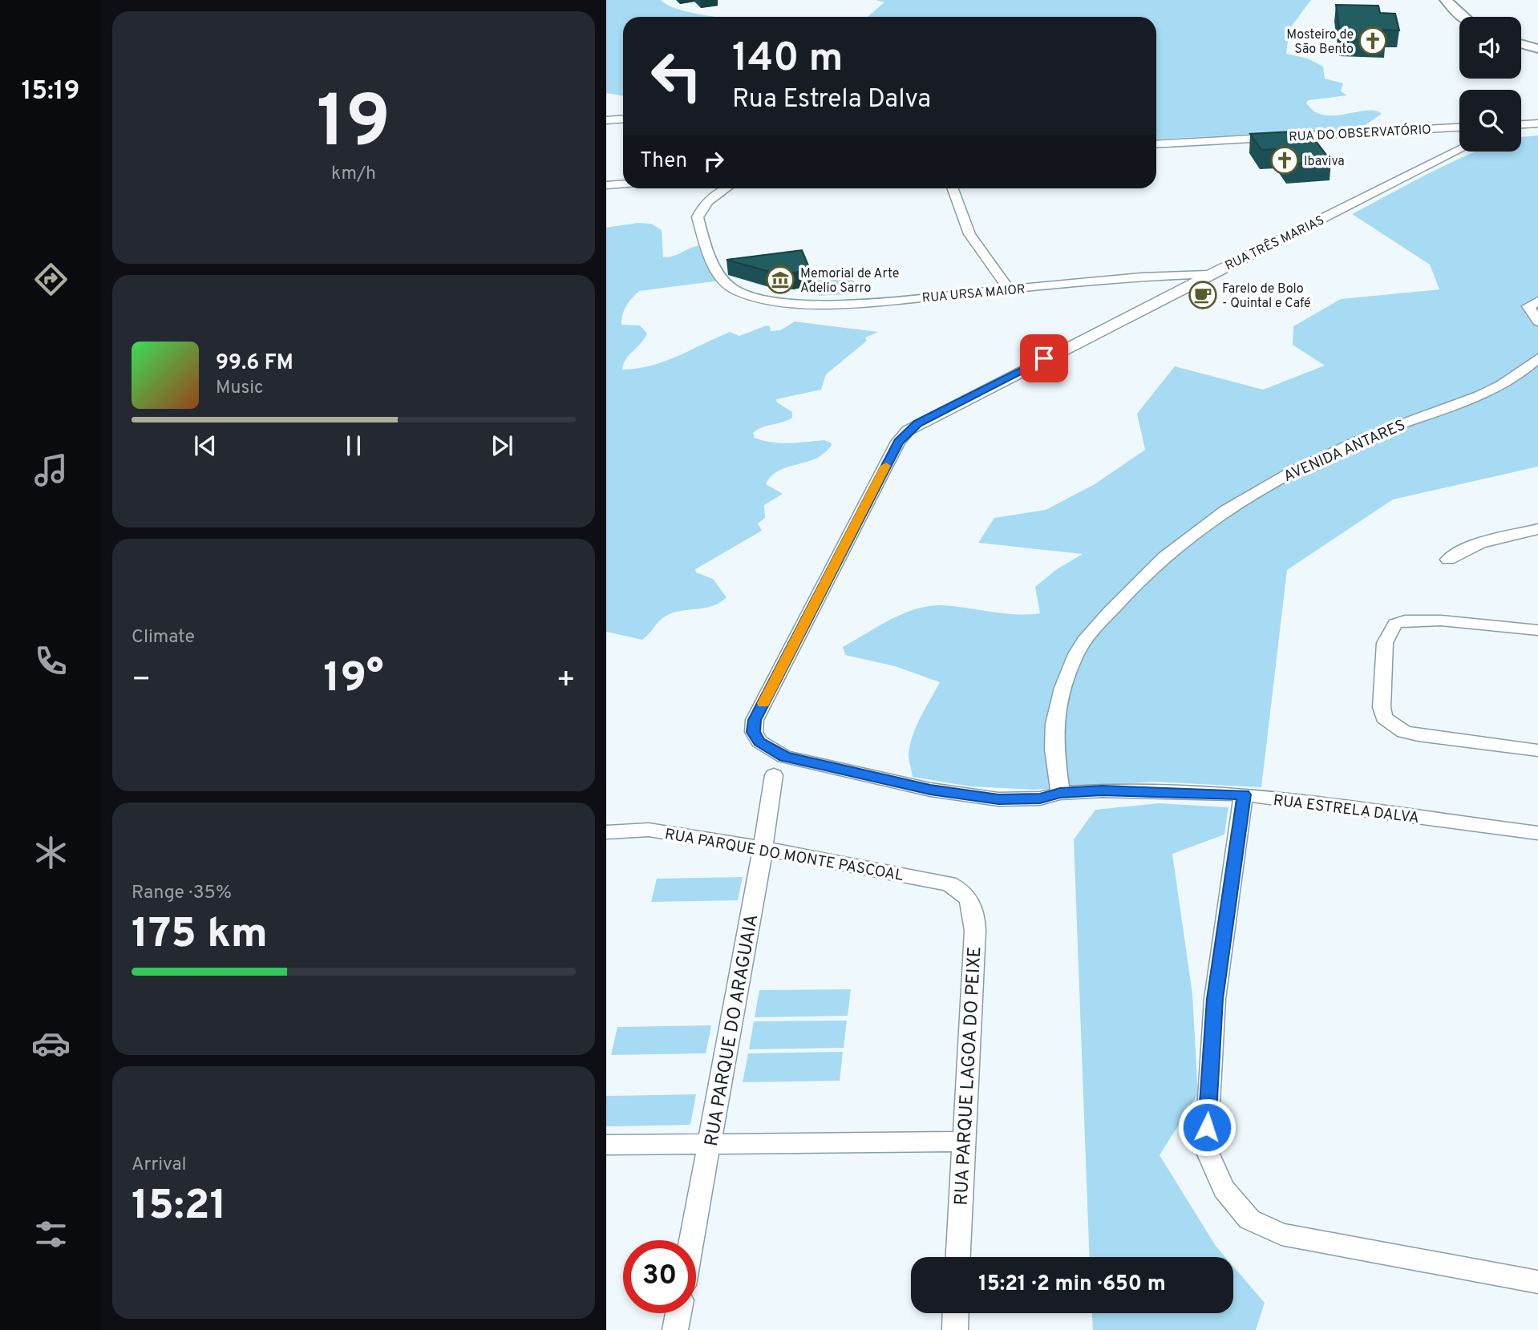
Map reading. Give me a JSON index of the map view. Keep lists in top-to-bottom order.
{
  "streets": {
    "street": [
      "RUA DO OBSERVATÓRIO",
      "RUA TRÊS MARIAS",
      "RUA URSA MAIOR",
      "AVENIDA ANTARES",
      "RUA ESTRELA DALVA",
      "RUA PARQUE DO MONTE PASCOAL",
      "RUA PARQUE DO ARAGUAIA",
      "RUA PARQUE LAGOA DO PEIXE"
    ]
  },
  "crossings": [
    ["RUA TRÊS MARIAS", "RUA URSA MAIOR"],
    ["RUA TRÊS MARIAS", "RUA ESTRELA DALVA"],
    ["AVENIDA ANTARES", "RUA ESTRELA DALVA"],
    ["RUA PARQUE DO MONTE PASCOAL", "RUA PARQUE DO ARAGUAIA"],
    ["RUA PARQUE DO MONTE PASCOAL", "RUA PARQUE LAGOA DO PEIXE"]
  ],
  "places": {
    "church": ["Mosteiro de São Bento", "Ibaviva"],
    "museum": ["Memorial de Arte Adelio Sarro"],
    "cafe": ["Farelo de Bolo - Quintal e Café"]
  },
  "page": {
    "tabs": "15:19",
    "tile": [
      ["19", "km/h"],
      "Climate",
      ["Range · 35%", "175 km"],
      ["Arrival", "15:21"]
    ],
    "turn": ["140 m", "Rua Estrela Dalva"],
    "then": "Then",
    "song": ["99.6 FM", "Music"],
    "heat": ["−", "19°", "+"],
    "limit": "30",
    "trip": "15:21 · 2 min · 650 m"
  }
}
